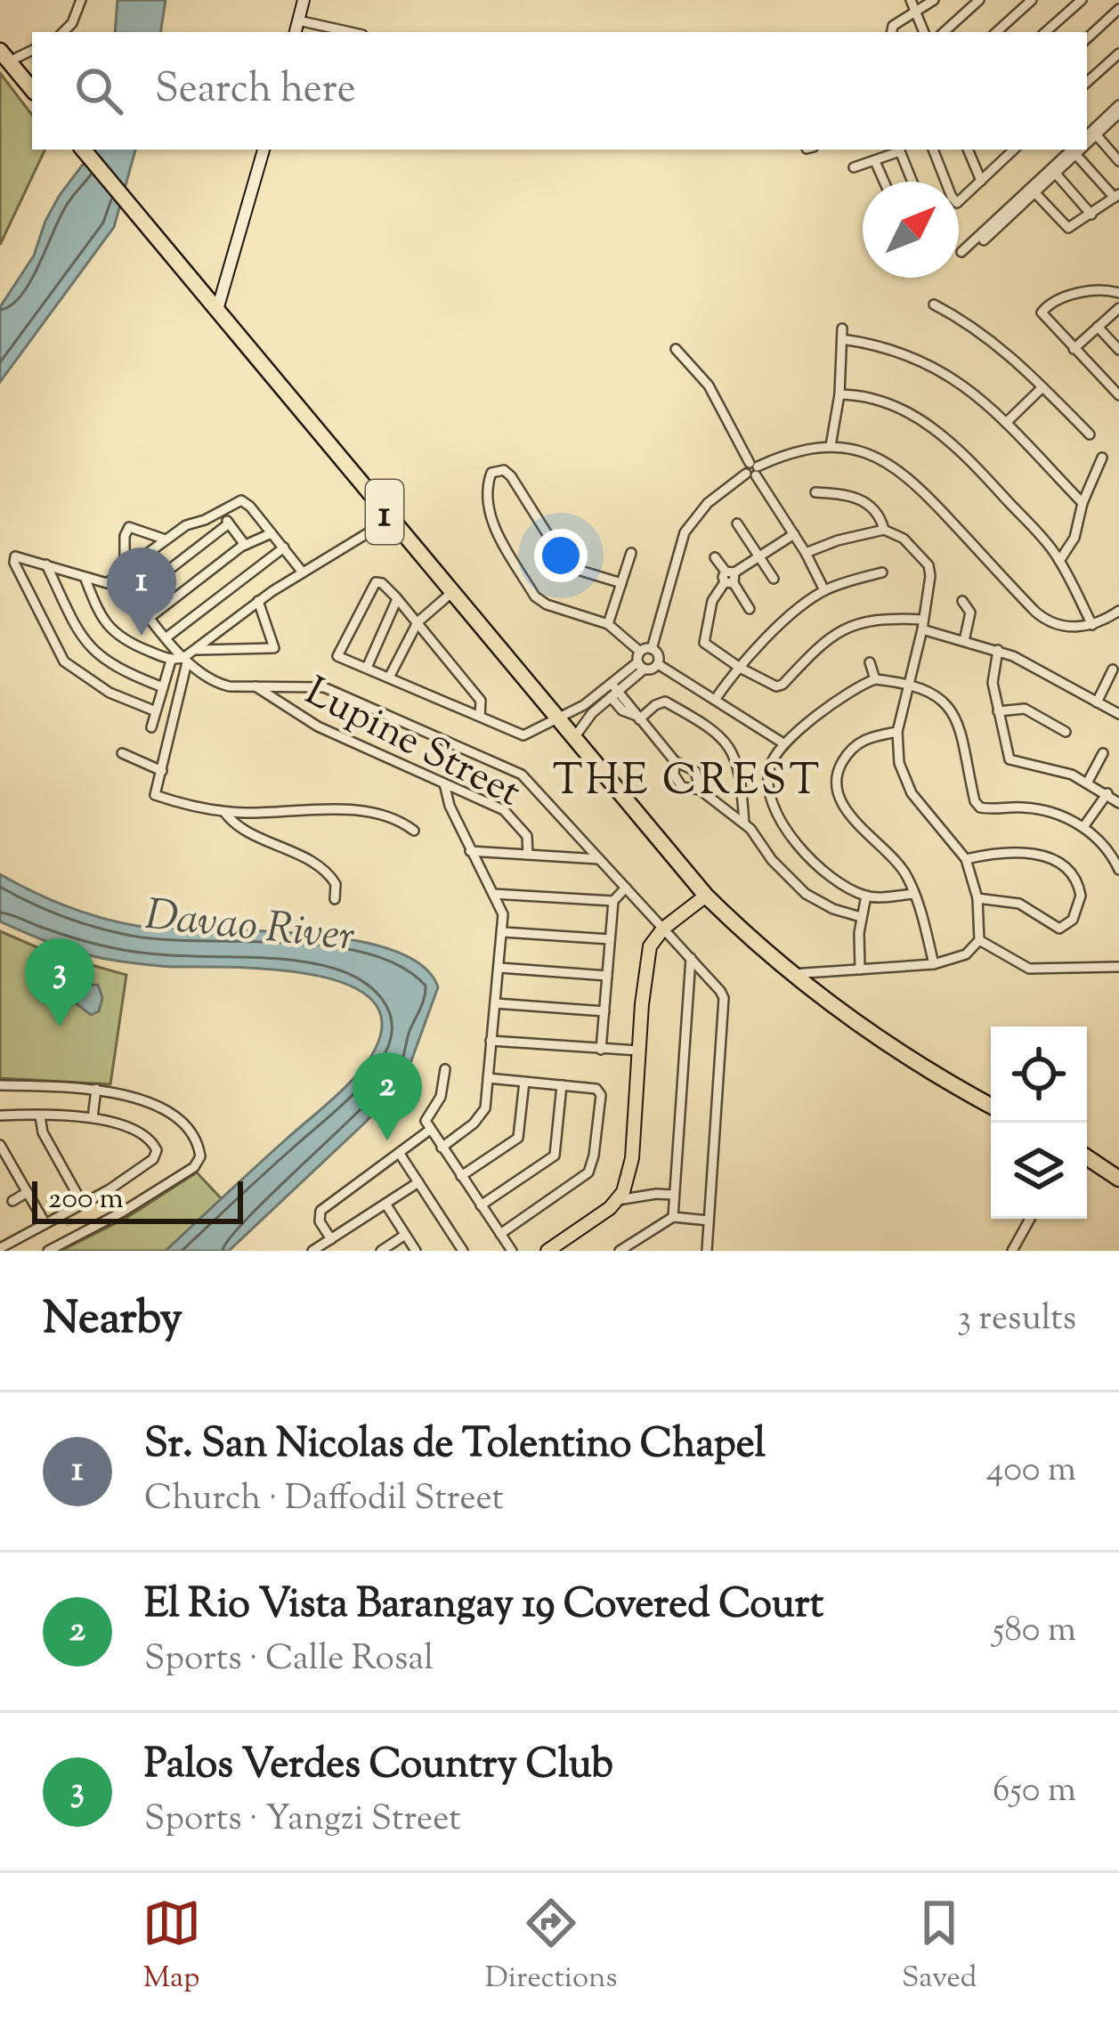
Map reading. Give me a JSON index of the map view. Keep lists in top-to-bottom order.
{
  "streets": {
    "highway": ["1"],
    "street": ["Lupine Street"]
  },
  "districts": ["THE CREST"],
  "water": ["Davao River"],
  "scale_bar": "200 m",
  "north": "top right",
  "page": {
    "search": "Search here",
    "pins": ["1", "3", "2"],
    "scale": "200 m",
    "heading": ["Nearby", "3 results"],
    "list": [
      {
        "mark": "1",
        "name": "Sr. San Nicolas de Tolentino Chapel",
        "note": "Church · Daffodil Street",
        "value": "400 m"
      },
      {
        "mark": "2",
        "name": "El Rio Vista Barangay 19 Covered Court",
        "note": "Sports · Calle Rosal",
        "value": "580 m"
      },
      {
        "mark": "3",
        "name": "Palos Verdes Country Club",
        "note": "Sports · Yangzi Street",
        "value": "650 m"
      }
    ],
    "nav": ["Map", "Directions", "Saved"]
  }
}
